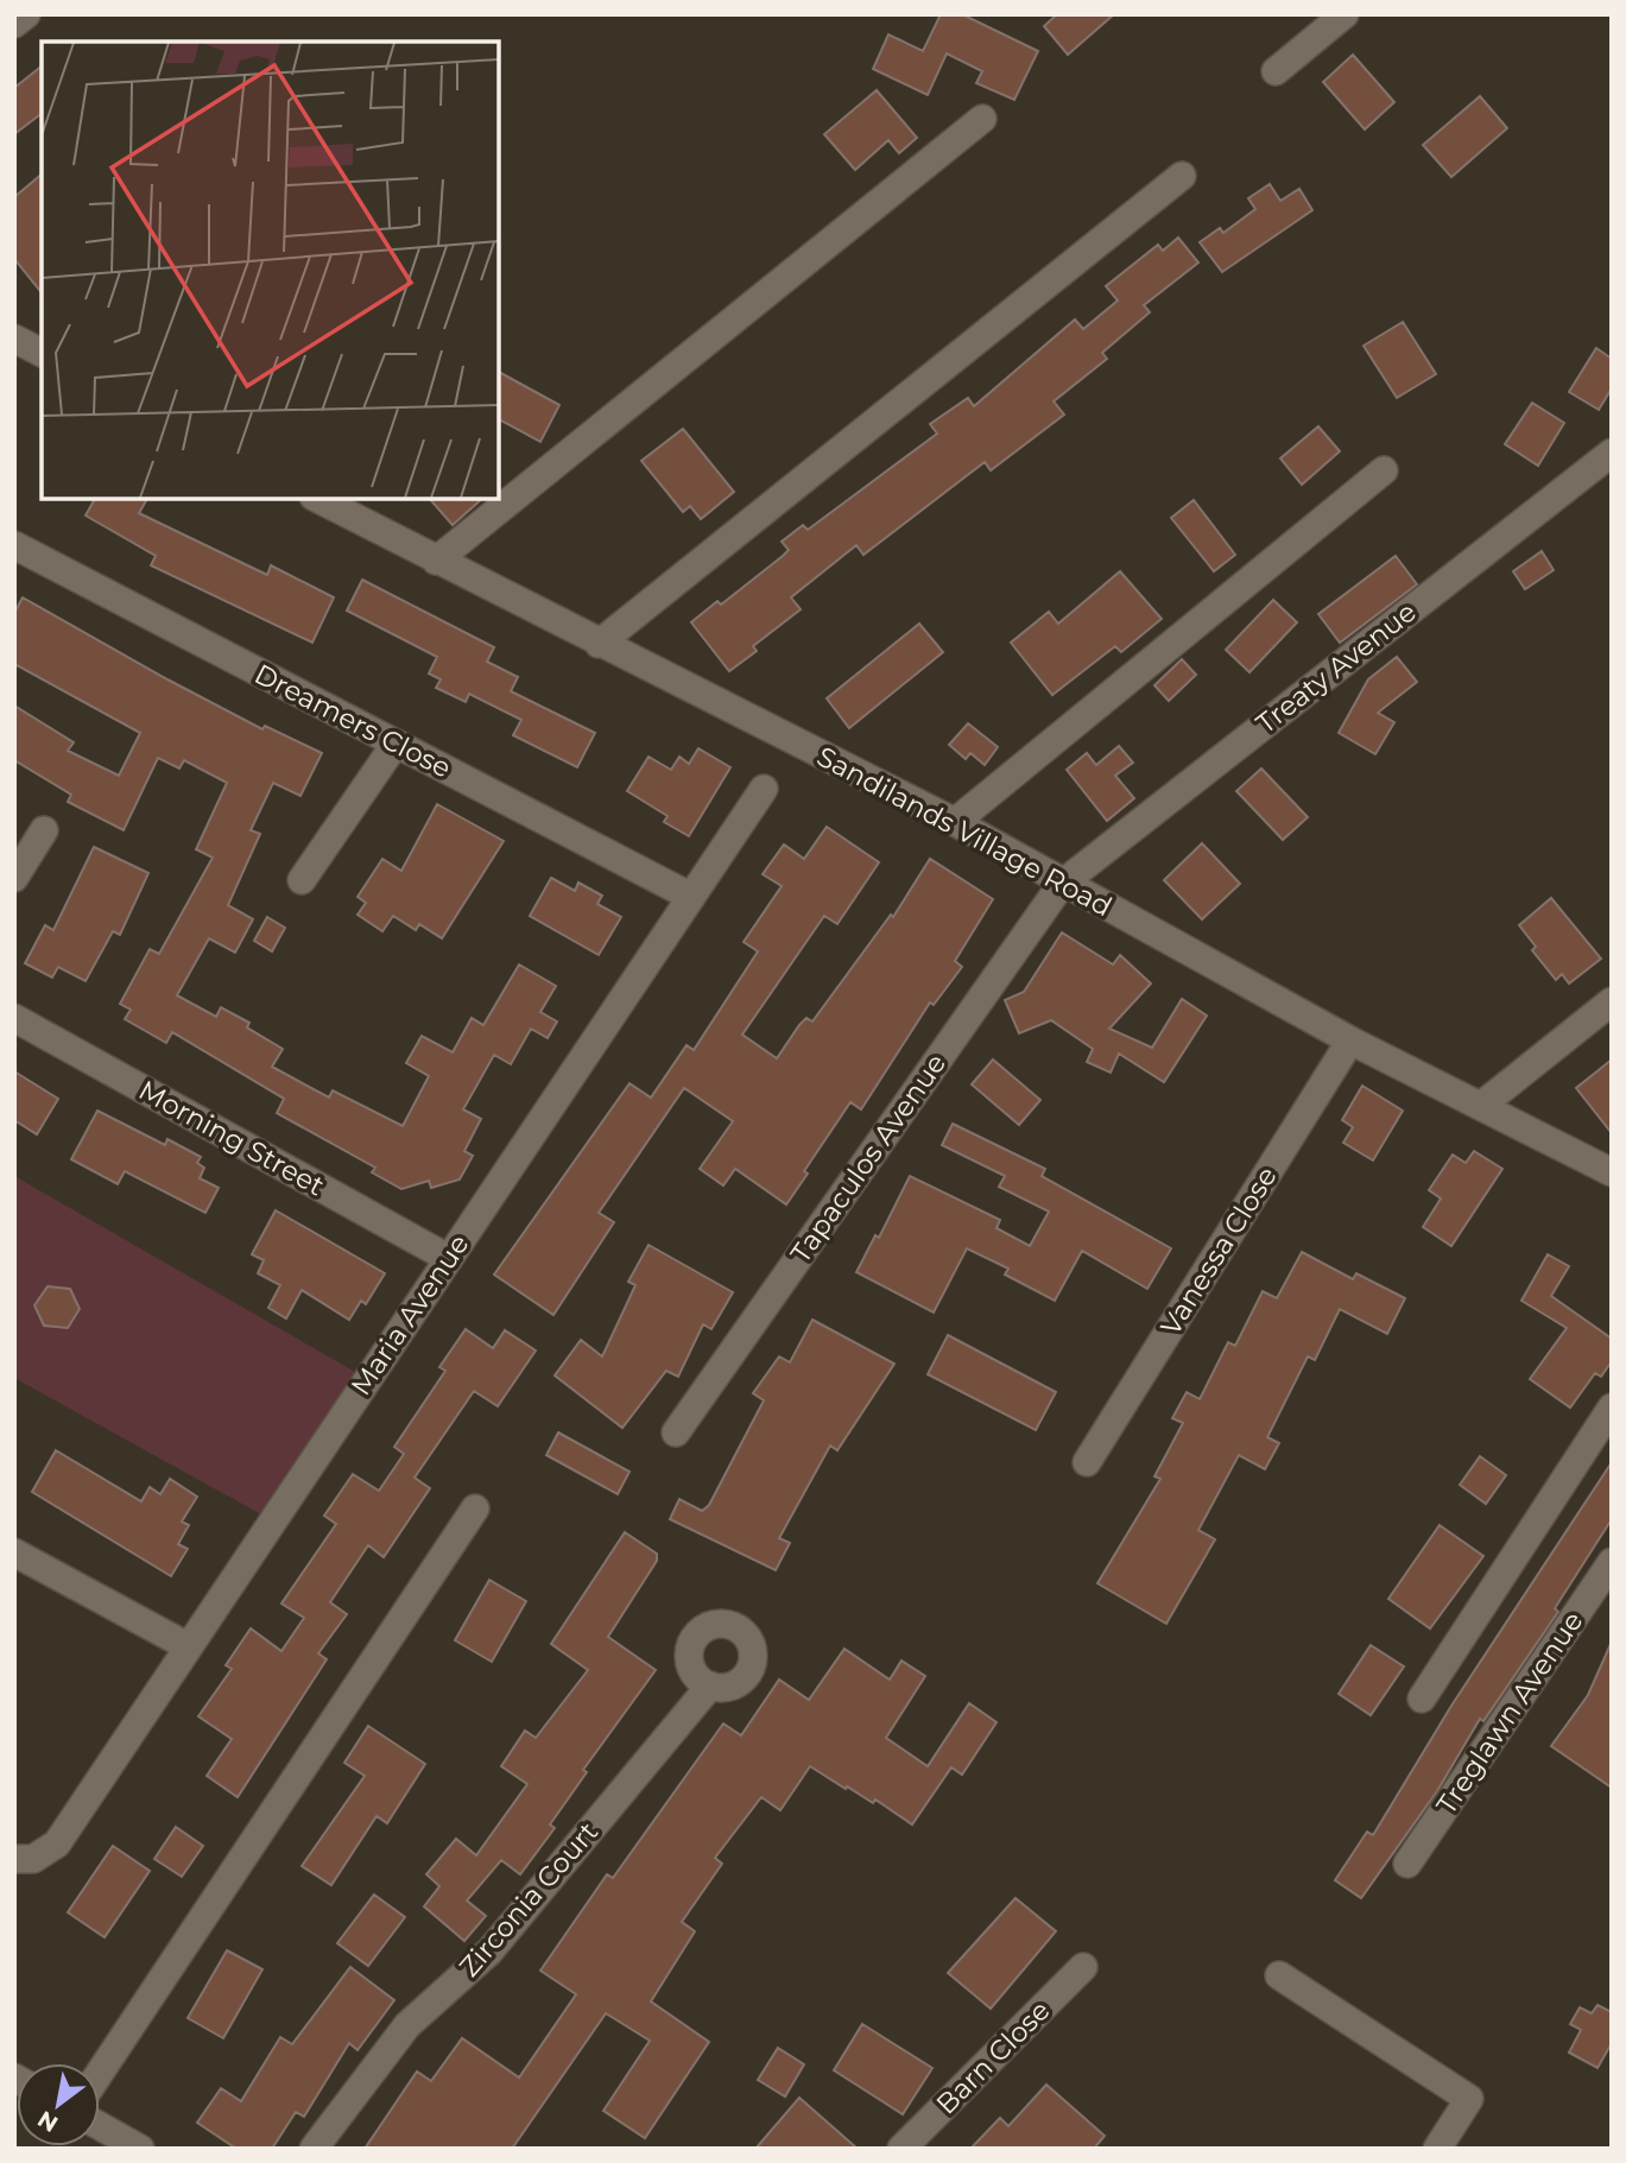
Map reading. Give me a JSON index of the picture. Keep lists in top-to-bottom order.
{
  "streets": {
    "street": [
      "Treaty Avenue",
      "Dreamers Close",
      "Sandilands Village Road",
      "Morning Street",
      "Tapaculos Avenue",
      "Vanessa Close",
      "Maria Avenue",
      "Treglawn Avenue",
      "Zirconia Court",
      "Barn Close"
    ]
  },
  "crossings": [
    ["Treaty Avenue", "Sandilands Village Road"],
    ["Treaty Avenue", "Tapaculos Avenue"],
    ["Dreamers Close", "Maria Avenue"],
    ["Sandilands Village Road", "Tapaculos Avenue"],
    ["Sandilands Village Road", "Vanessa Close"],
    ["Morning Street", "Maria Avenue"]
  ],
  "north": "bottom left"
}
